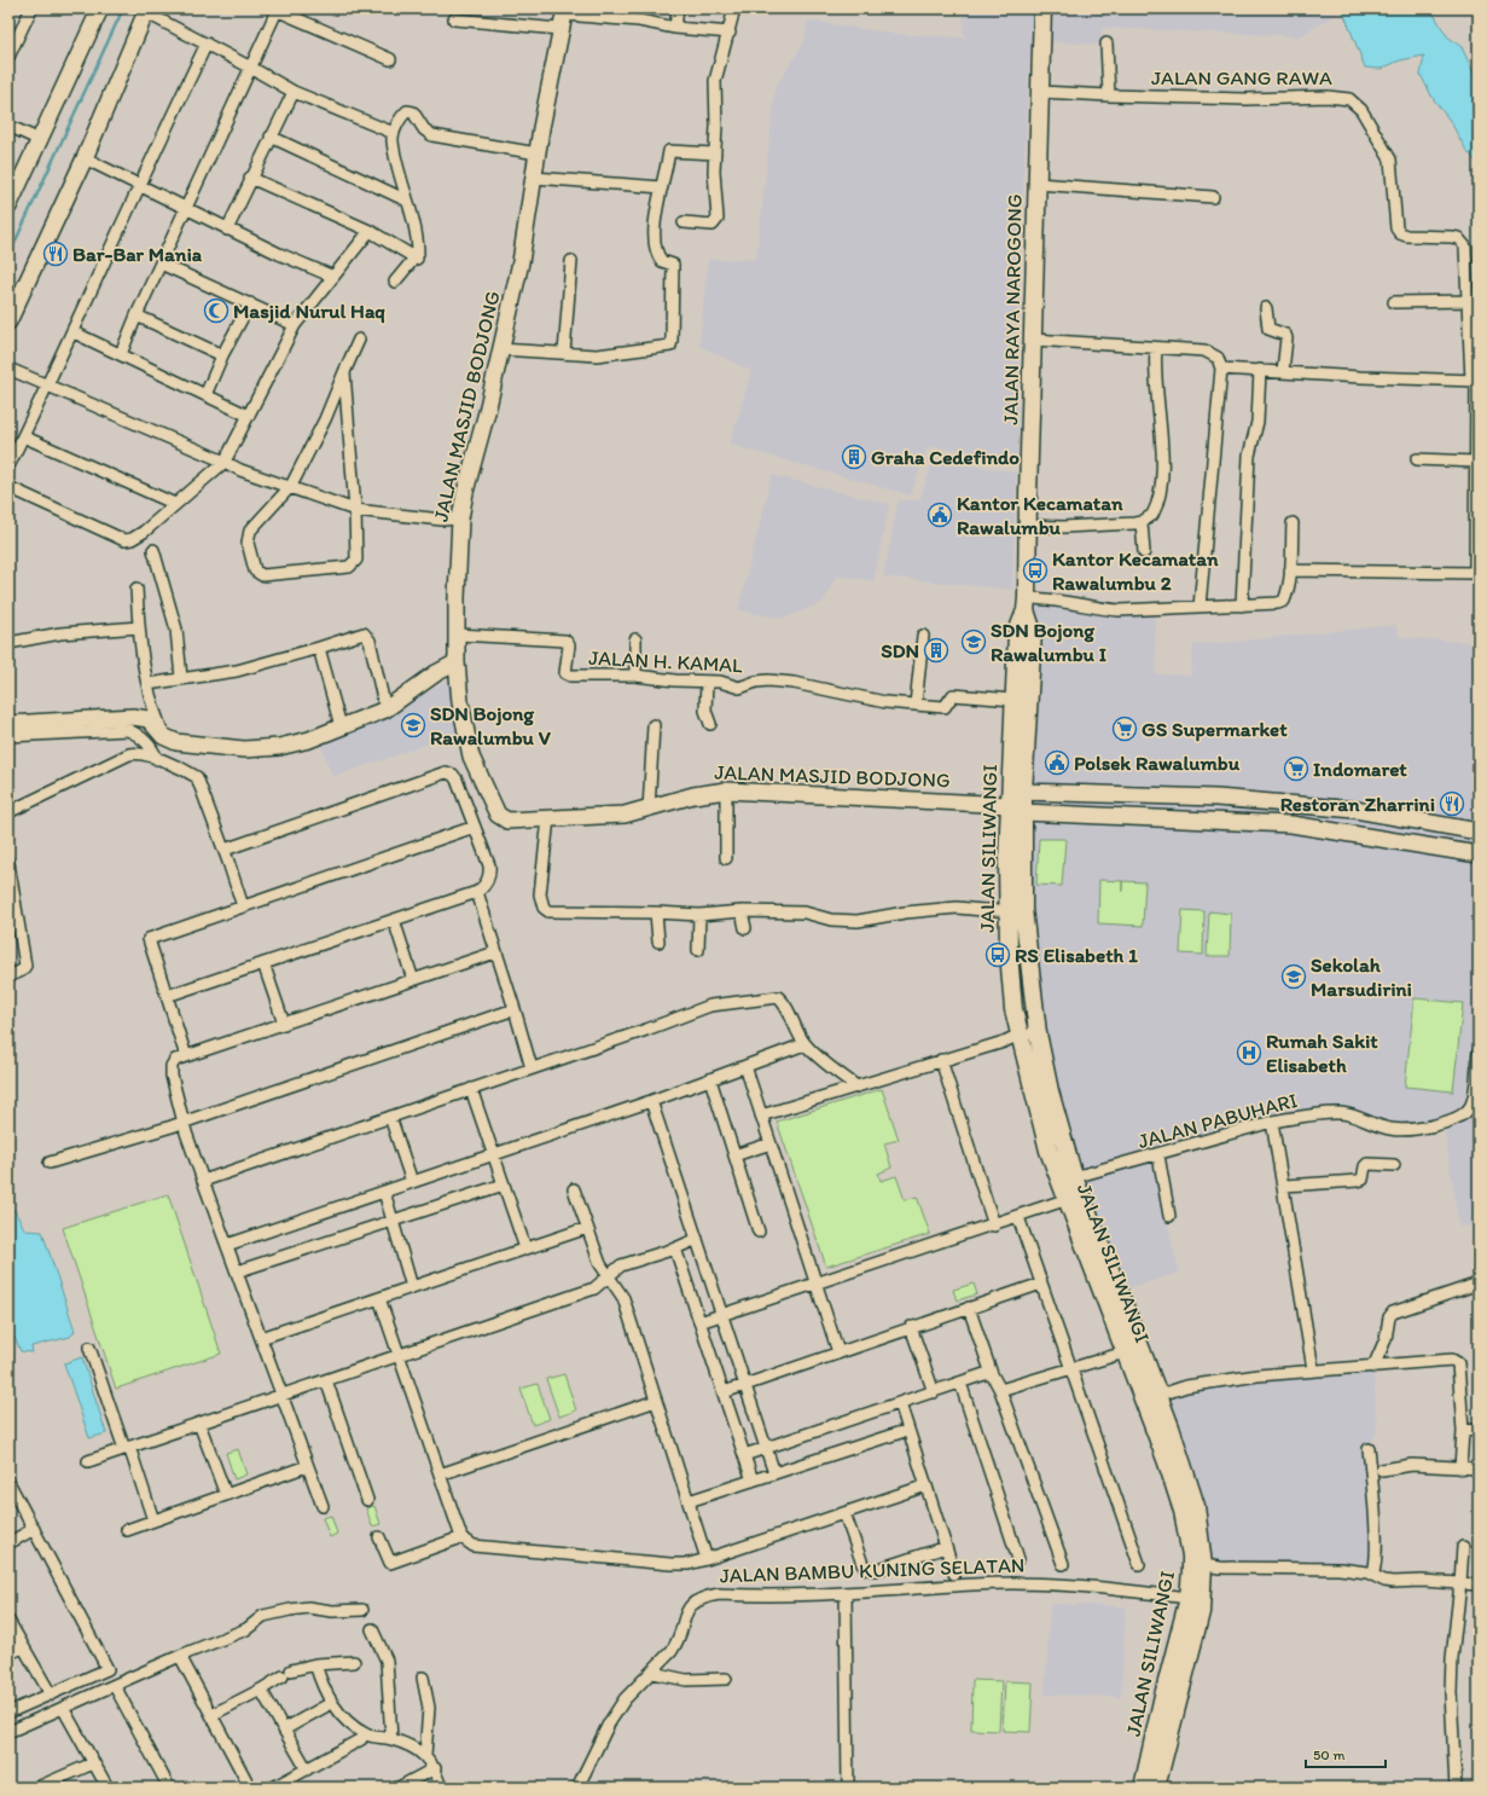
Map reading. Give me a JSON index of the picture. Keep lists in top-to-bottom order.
{
  "streets": {
    "main road": ["JALAN RAYA NAROGONG", "JALAN SILIWANGI"],
    "street": [
      "JALAN GANG RAWA",
      "JALAN MASJID BODJONG",
      "JALAN H. KAMAL",
      "JALAN PABUHARI",
      "JALAN BAMBU KUNING SELATAN"
    ]
  },
  "crossings": [
    ["JALAN GANG RAWA", "JALAN RAYA NAROGONG"],
    ["JALAN RAYA NAROGONG", "JALAN H. KAMAL"],
    ["JALAN RAYA NAROGONG", "JALAN SILIWANGI"],
    ["JALAN MASJID BODJONG", "JALAN H. KAMAL"],
    ["JALAN MASJID BODJONG", "JALAN SILIWANGI"],
    ["JALAN SILIWANGI", "JALAN PABUHARI"],
    ["JALAN SILIWANGI", "JALAN BAMBU KUNING SELATAN"]
  ],
  "places": {
    "restaurant": ["Bar-Bar Mania", "Restoran Zharrini"],
    "mosque": ["Masjid Nurul Haq"],
    "building": ["Graha Cedefindo", "SDN"],
    "public building": ["Kantor Kecamatan Rawalumbu", "Polsek Rawalumbu"],
    "bus stop": ["Kantor Kecamatan Rawalumbu 2", "RS Elisabeth 1"],
    "school or university": ["SDN Bojong Rawalumbu I", "SDN Bojong Rawalumbu V", "Sekolah Marsudirini"],
    "supermarket": ["GS Supermarket", "Indomaret"],
    "hospital": ["Rumah Sakit Elisabeth"]
  },
  "scale_bar": "50 m"
}
